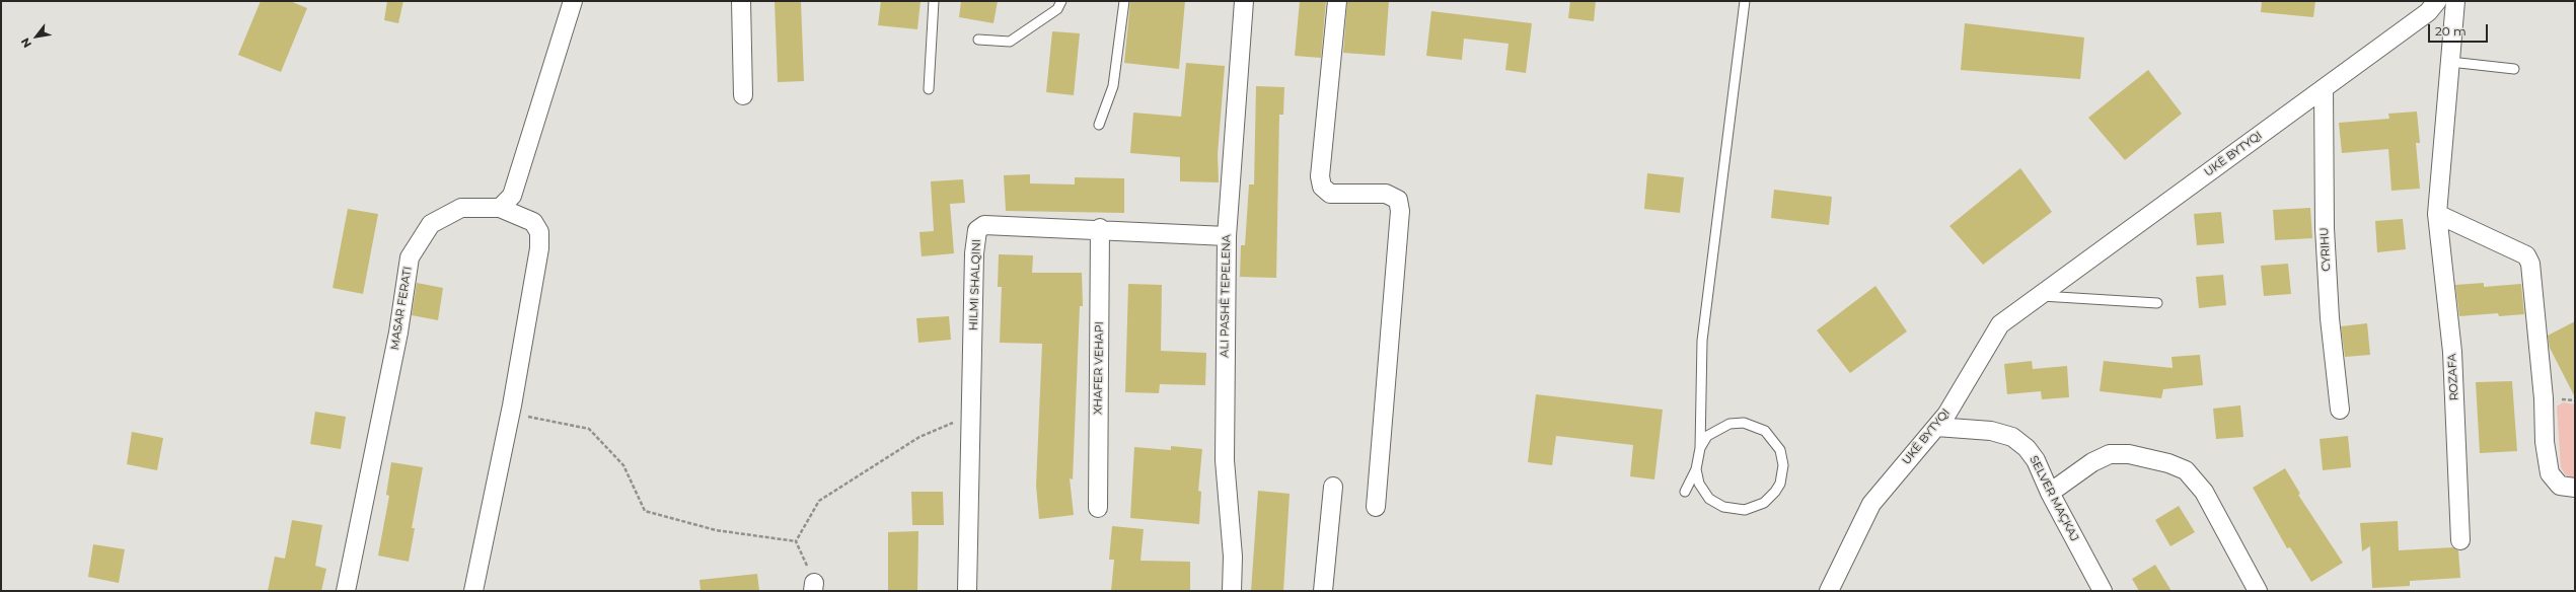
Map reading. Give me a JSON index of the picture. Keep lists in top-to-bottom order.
{
  "streets": {
    "street": [
      "UKË BYTYQI",
      "CYRIHU",
      "HILMI SHALQINI",
      "ALI PASHË TEPELENA",
      "MASAR FERATI",
      "XHAFER VEHAPI",
      "ROZAFA",
      "SELVER MAÇKAJ"
    ]
  },
  "crossings": [
    ["UKË BYTYQI", "CYRIHU"],
    ["UKË BYTYQI", "SELVER MAÇKAJ"],
    ["HILMI SHALQINI", "ALI PASHË TEPELENA"],
    ["HILMI SHALQINI", "XHAFER VEHAPI"]
  ],
  "scale_bar": "20 m",
  "north": "bottom left"
}
